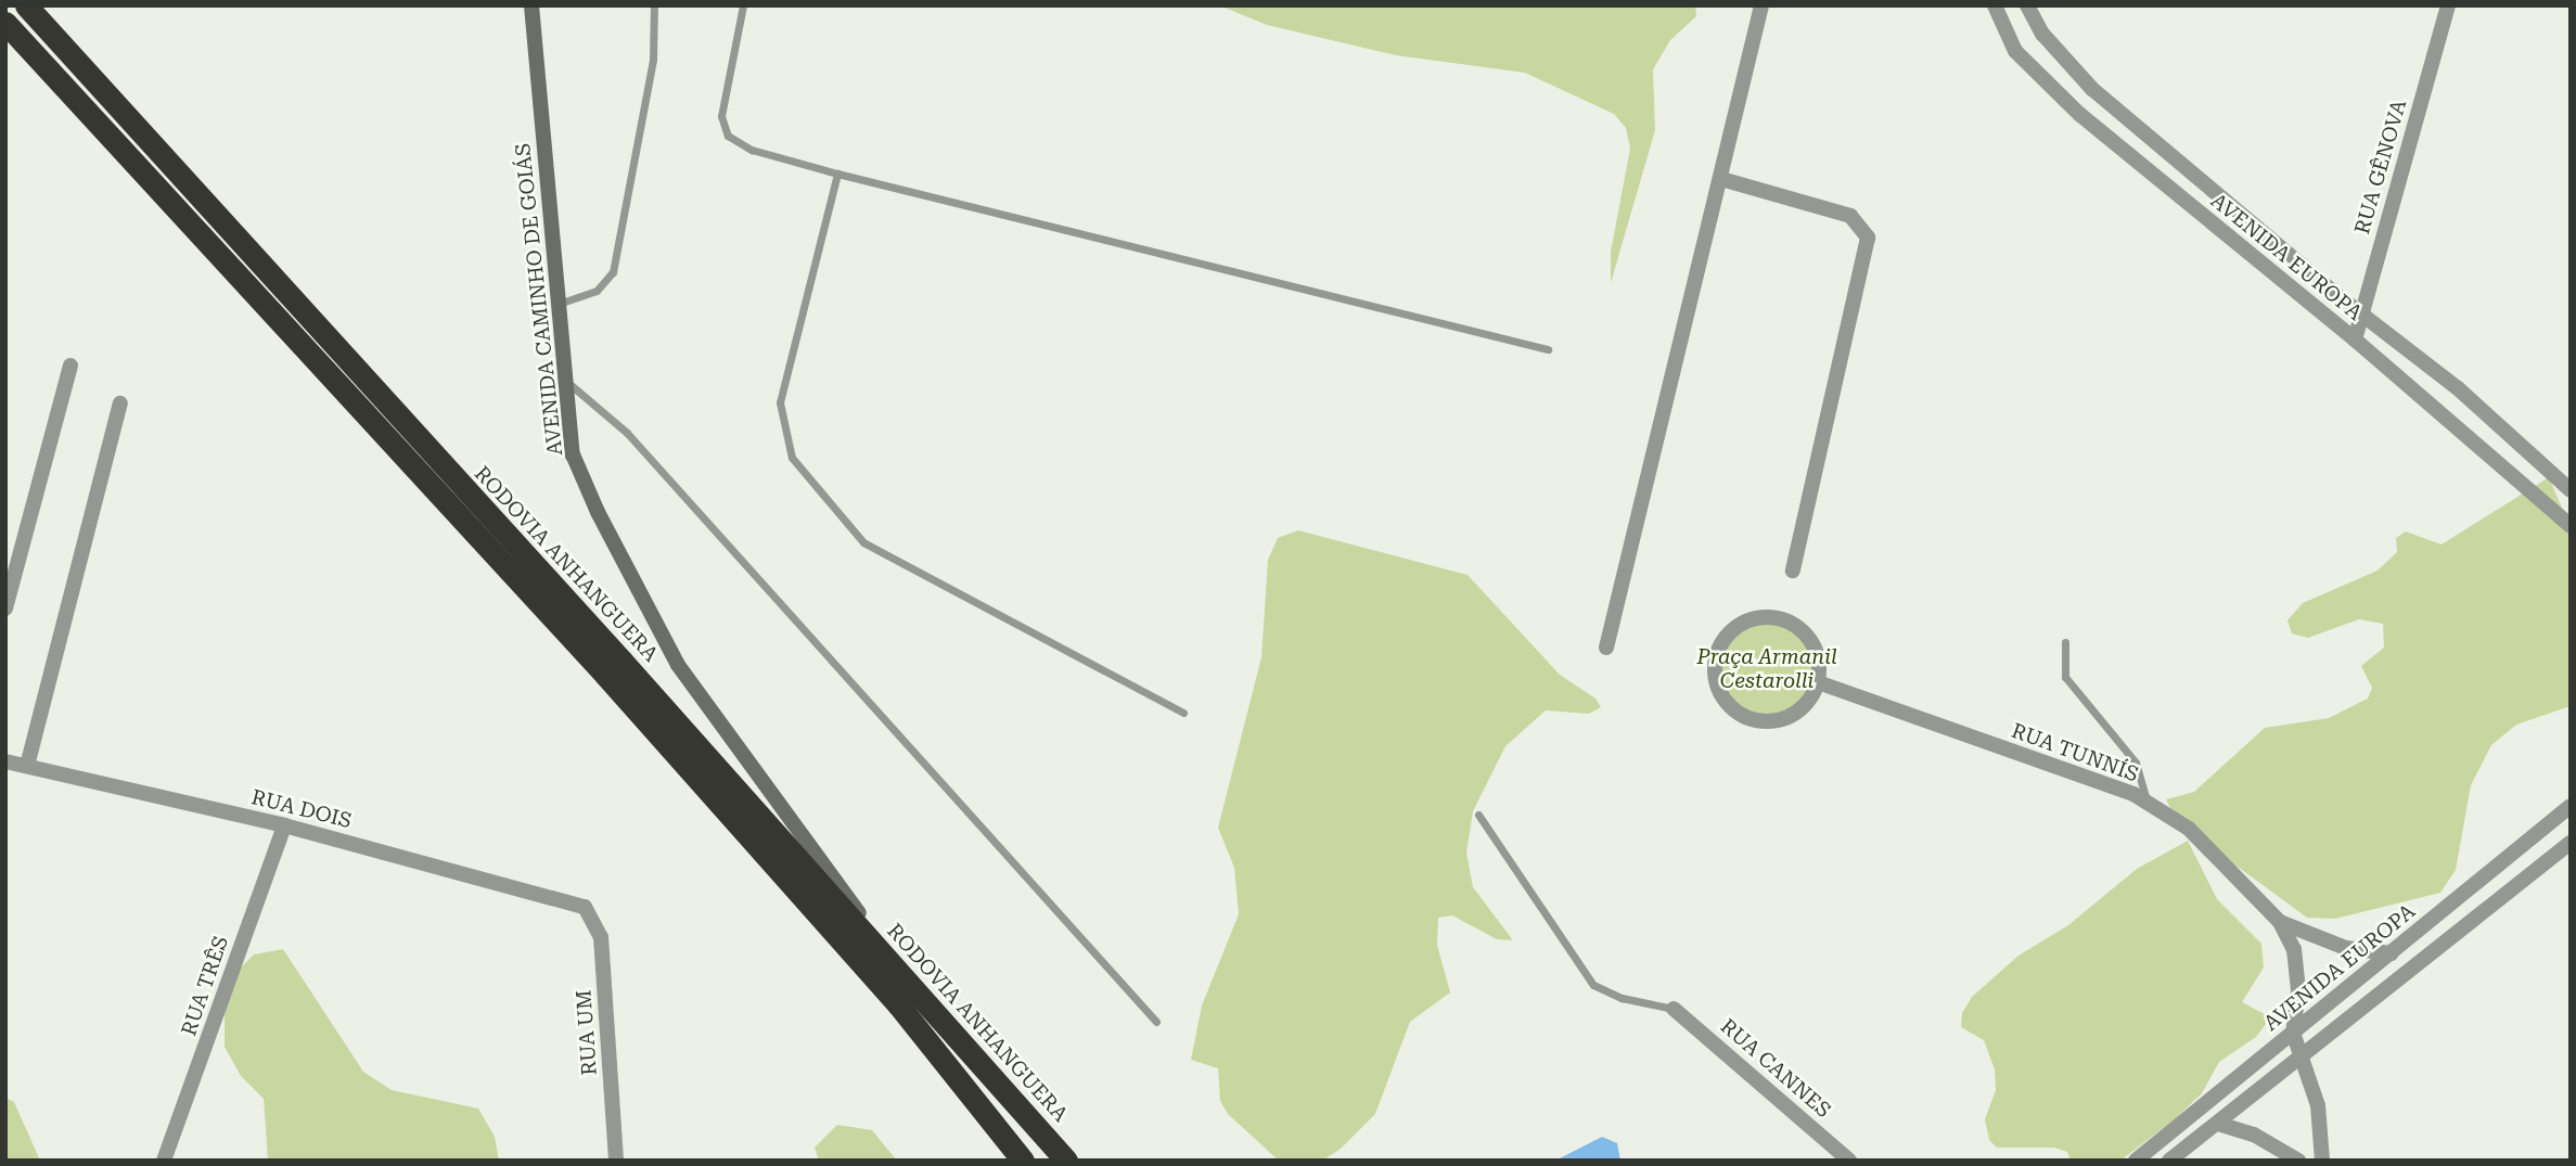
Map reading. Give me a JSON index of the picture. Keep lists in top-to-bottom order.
{
  "streets": {
    "highway": ["RODOVIA ANHANGUERA"],
    "main road": ["AVENIDA CAMINHO DE GOIÁS"],
    "street": [
      "RUA GÊNOVA",
      "AVENIDA EUROPA",
      "RUA TUNNÍS",
      "RUA DOIS",
      "RUA TRÊS",
      "RUA UM",
      "RUA CANNES"
    ]
  },
  "crossings": [
    ["RUA GÊNOVA", "AVENIDA EUROPA"],
    ["AVENIDA CAMINHO DE GOIÁS", "RODOVIA ANHANGUERA"],
    ["RUA DOIS", "RUA TRÊS"],
    ["RUA DOIS", "RUA UM"]
  ],
  "parks": ["Praça Armanil Cestarolli"]
}
